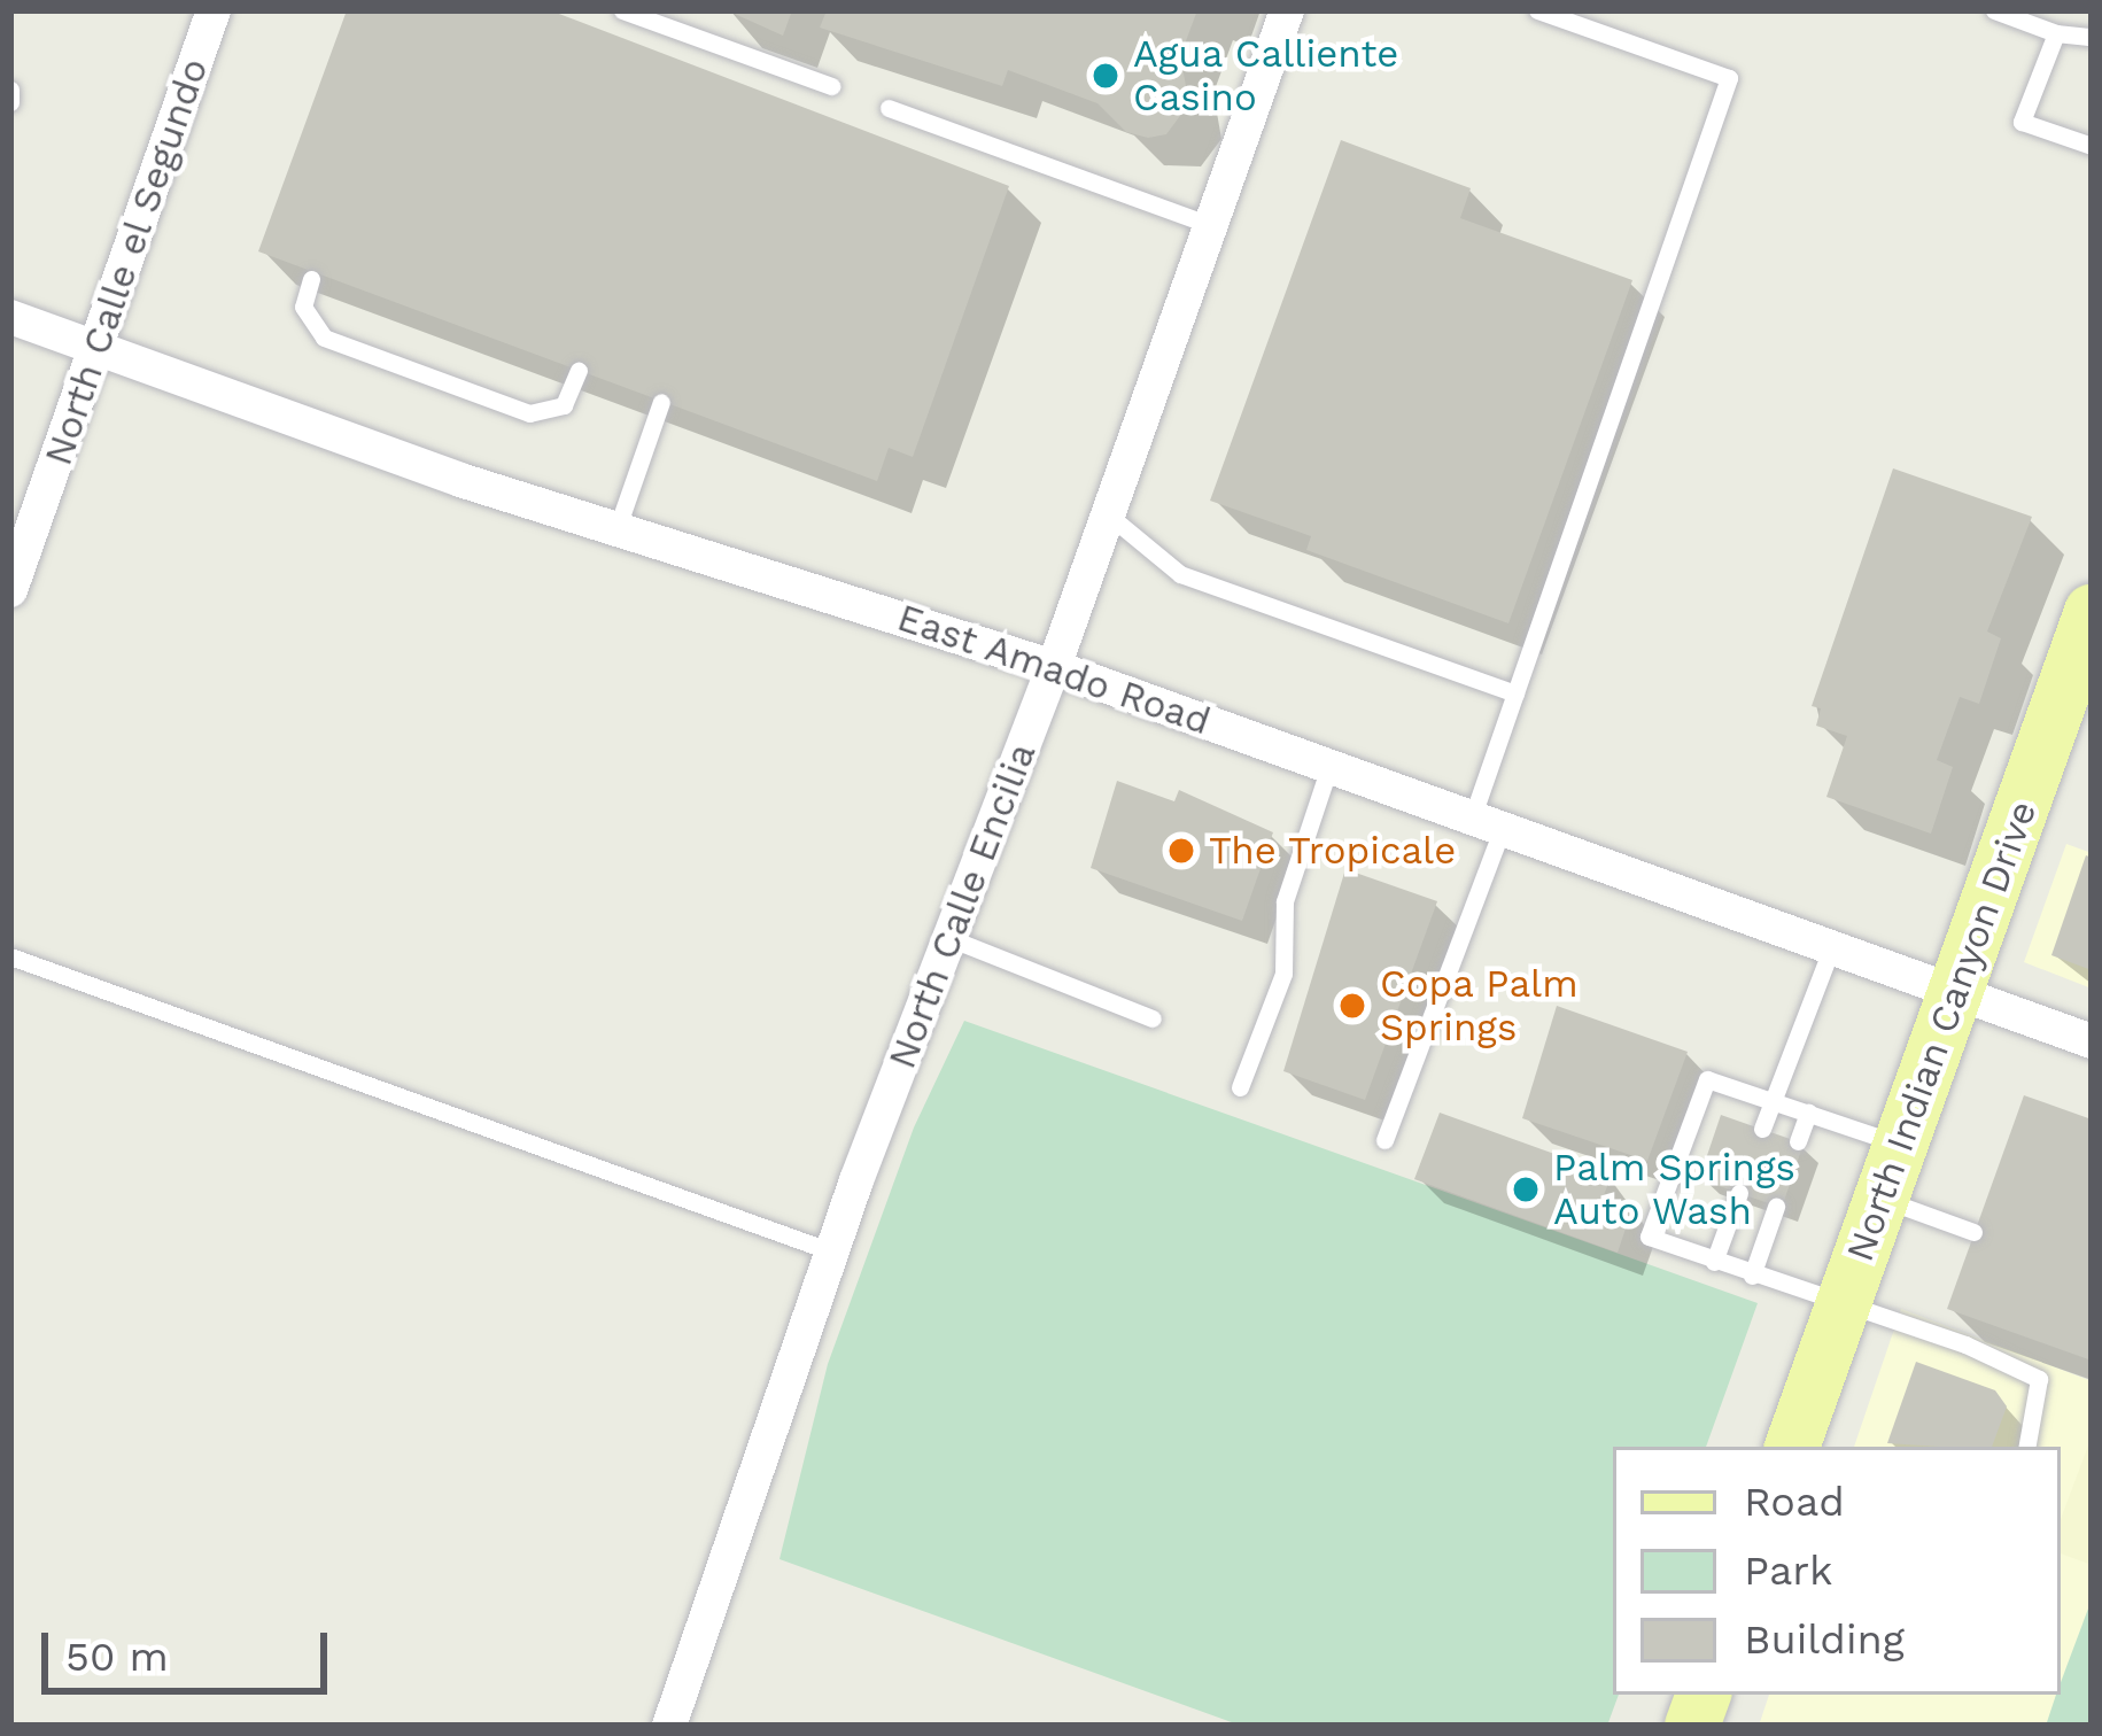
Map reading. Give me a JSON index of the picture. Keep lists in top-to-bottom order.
{
  "streets": {
    "main road": ["North Indian Canyon Drive"],
    "street": ["North Calle el Segundo", "East Amado Road", "North Calle Encilia"]
  },
  "crossings": [
    ["North Calle el Segundo", "East Amado Road"],
    ["East Amado Road", "North Calle Encilia"],
    ["East Amado Road", "North Indian Canyon Drive"]
  ],
  "places": [
    "Agua Calliente Casino",
    "The Tropicale",
    "Copa Palm Springs",
    "Palm Springs Auto Wash"
  ],
  "legend": ["Road", "Park", "Building"],
  "scale_bar": "50 m"
}
